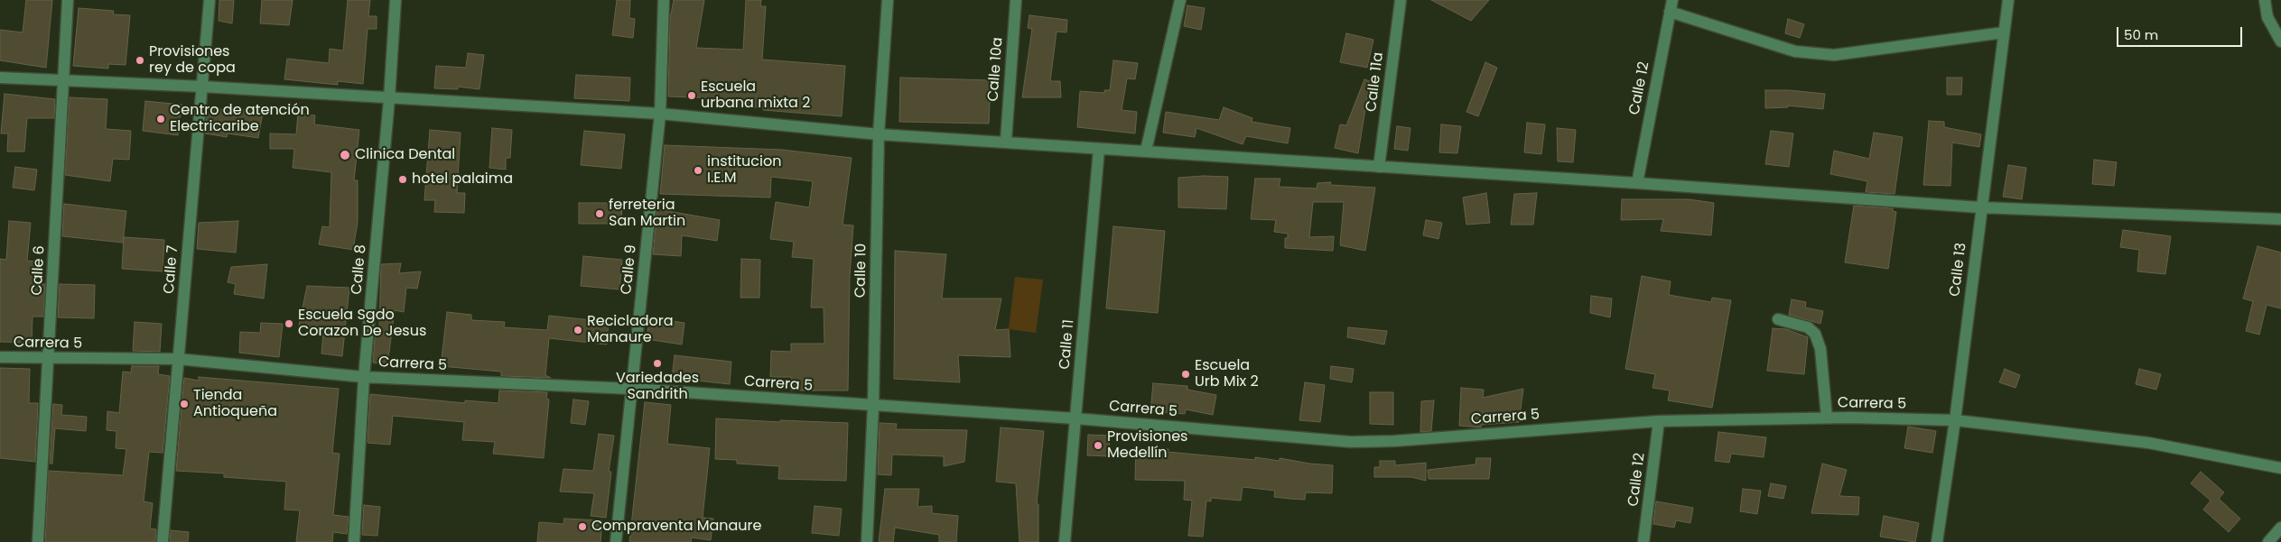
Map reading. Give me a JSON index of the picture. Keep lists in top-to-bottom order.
{
  "streets": {
    "street": [
      "Calle 10a",
      "Calle 11a",
      "Calle 12",
      "Calle 7",
      "Calle 8",
      "Calle 9",
      "Calle 13",
      "Calle 6",
      "Calle 10",
      "Carrera 5",
      "Calle 11"
    ]
  },
  "crossings": [
    ["Calle 12", "Carrera 5"],
    ["Calle 7", "Carrera 5"],
    ["Calle 8", "Carrera 5"],
    ["Calle 9", "Carrera 5"],
    ["Calle 13", "Carrera 5"],
    ["Calle 6", "Carrera 5"],
    ["Calle 10", "Carrera 5"],
    ["Carrera 5", "Calle 11"]
  ],
  "places": [
    "Provisiones rey de copa",
    "Escuela urbana mixta 2",
    "Centro de atención Electricaribe",
    "Clinica Dental",
    "institucion I.E.M",
    "hotel palaima",
    "ferreteria San Martin",
    "Escuela Sgdo Corazon De Jesus",
    "Recicladora Manaure",
    "Variedades Sandrith",
    "Escuela Urb Mix 2",
    "Tienda Antioqueña",
    "Provisiones Medellín",
    "Compraventa Manaure"
  ],
  "scale_bar": "50 m"
}
